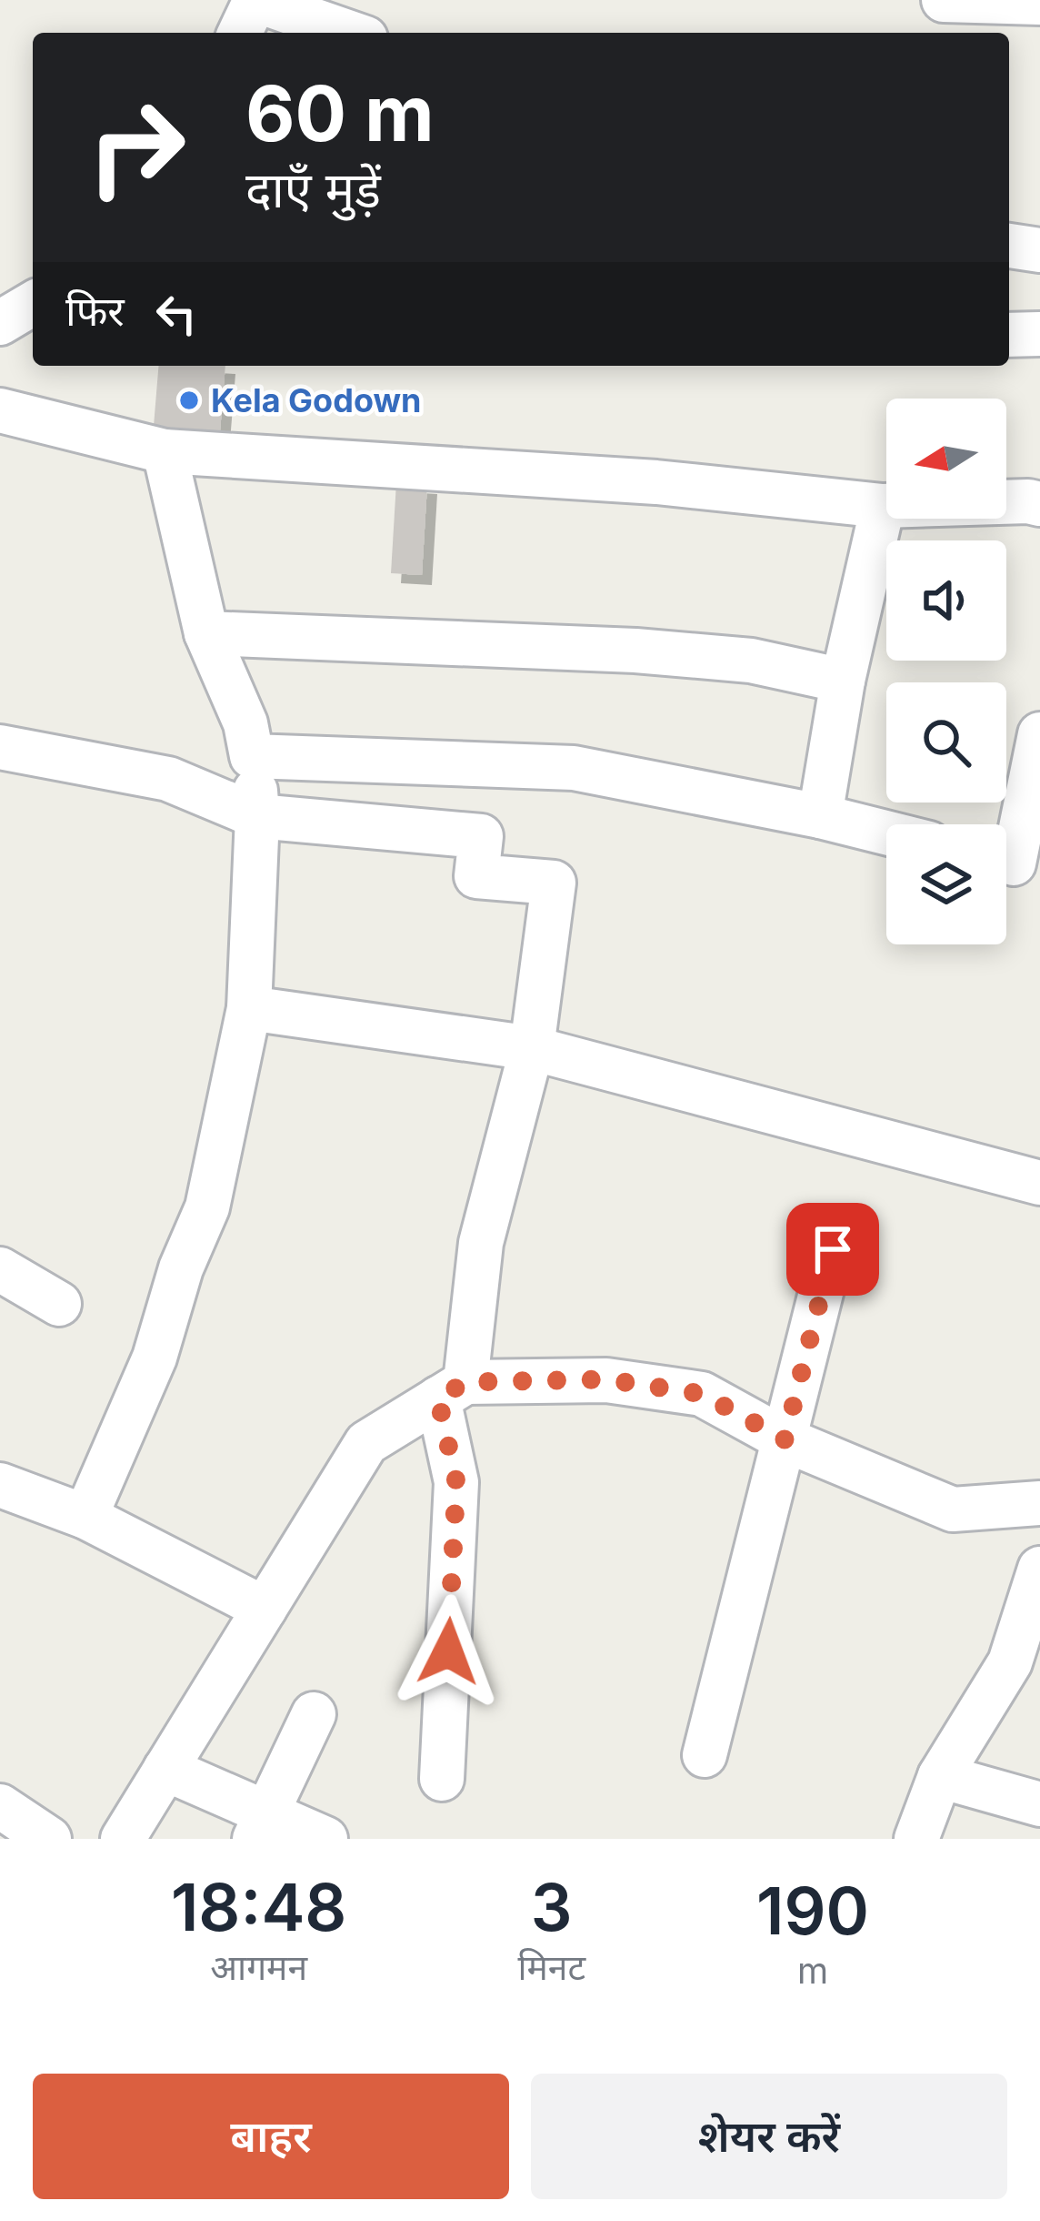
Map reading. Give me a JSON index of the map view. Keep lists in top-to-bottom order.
{
  "places": ["Kela Godown"],
  "north": "left",
  "page": {
    "turn": ["60 m", "दाएँ मुड़ें"],
    "then": "फिर",
    "eta": [
      "18:48",
      "आगमन",
      "3",
      "मिनट",
      "190",
      "m"
    ],
    "buttons": ["बाहर", "शेयर करें"]
  }
}
